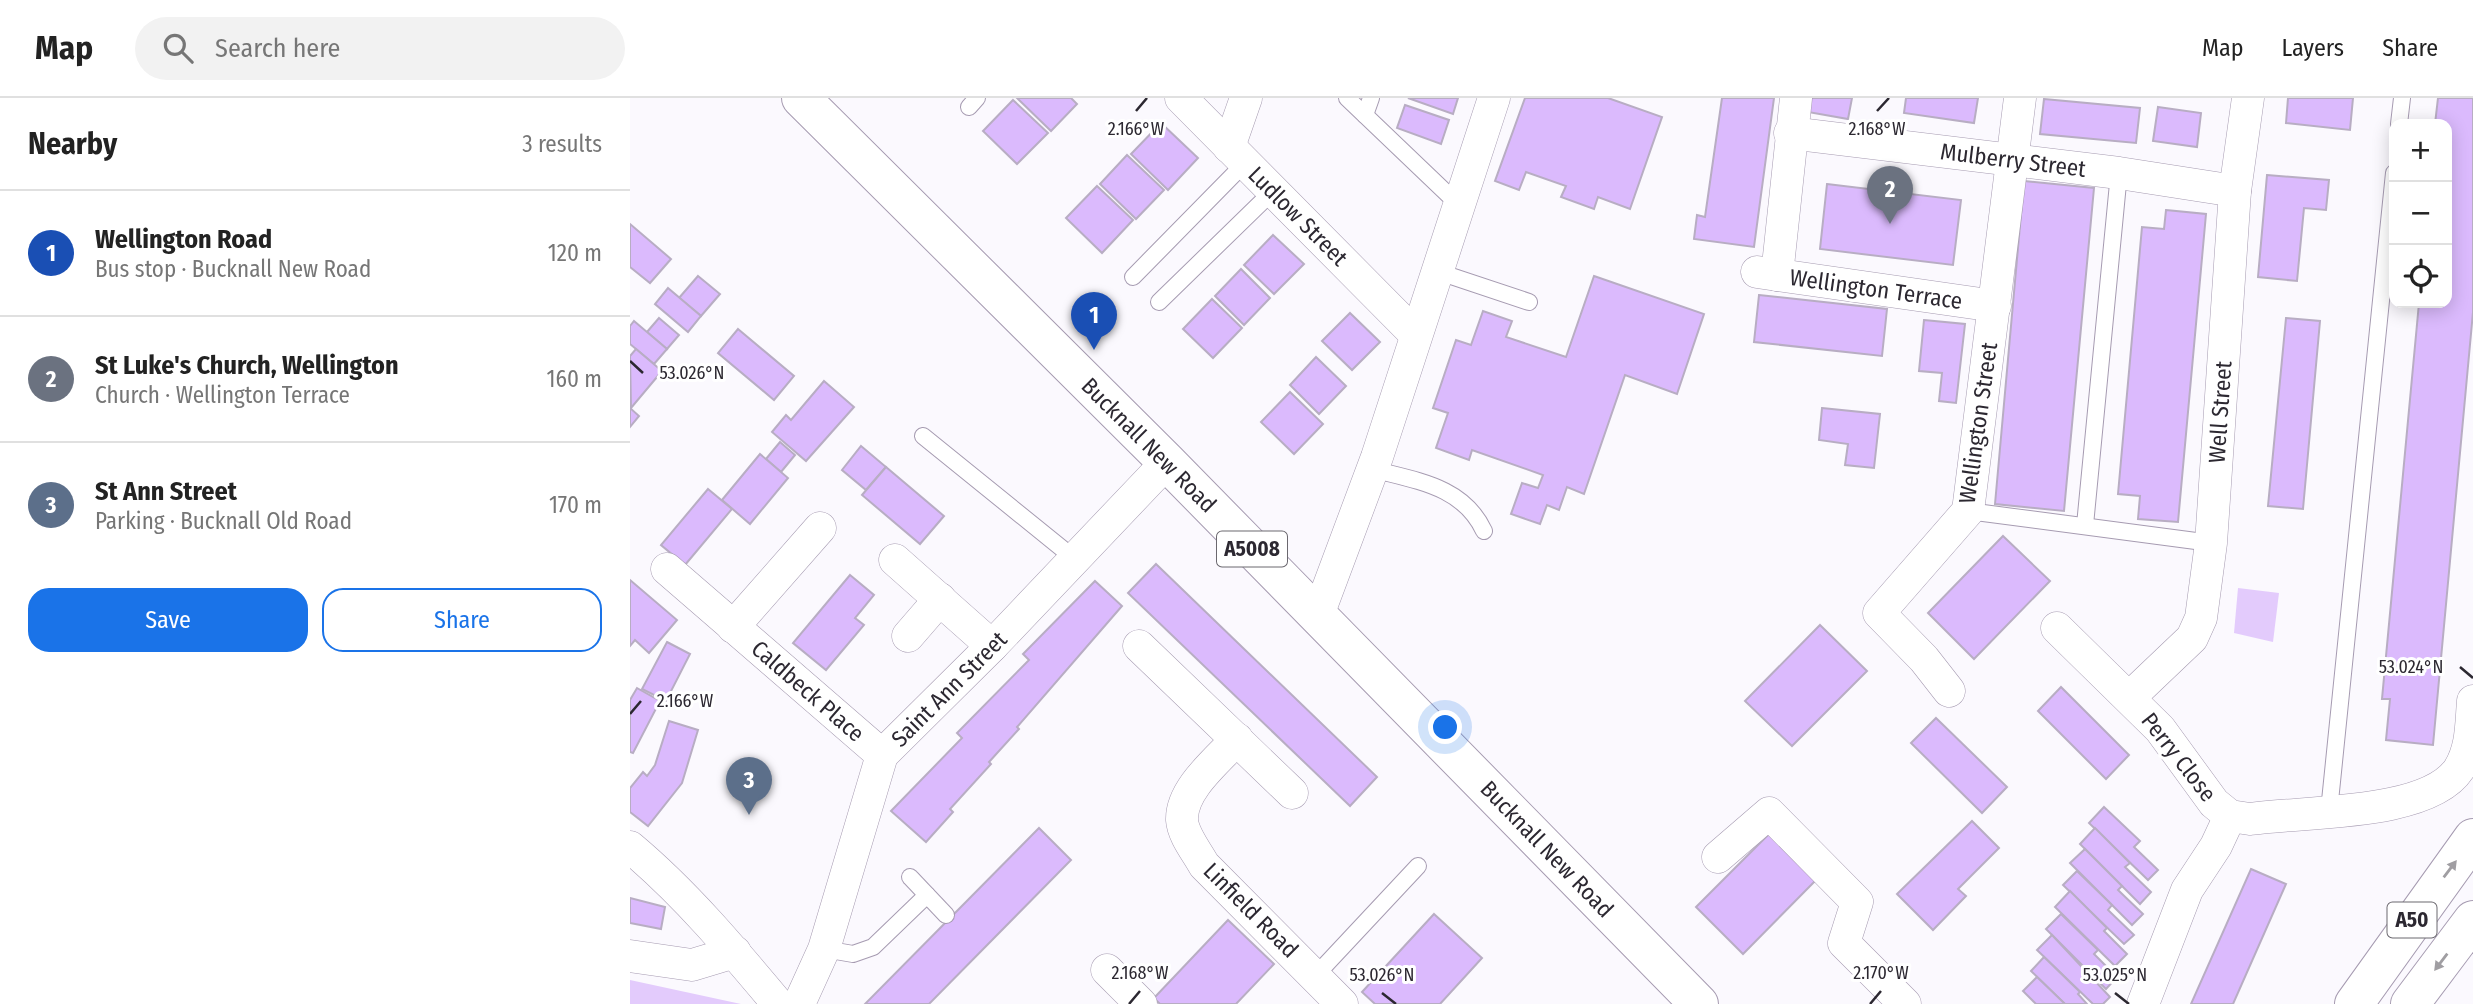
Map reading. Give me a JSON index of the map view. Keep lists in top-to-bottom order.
{
  "streets": {
    "main road": ["Bucknall New Road", "A5008", "A50"],
    "street": [
      "Mulberry Street",
      "Ludlow Street",
      "Wellington Terrace",
      "Well Street",
      "Wellington Street",
      "Saint Ann Street",
      "Caldbeck Place",
      "Perry Close",
      "Linfield Road"
    ]
  },
  "crossings": [
    ["Mulberry Street", "Wellington Terrace"],
    ["Mulberry Street", "Well Street"],
    ["Mulberry Street", "Wellington Street"],
    ["Wellington Terrace", "Wellington Street"],
    ["Well Street", "Perry Close"],
    ["Bucknall New Road", "Saint Ann Street"],
    ["Saint Ann Street", "Caldbeck Place"]
  ],
  "page": {
    "header": "Map",
    "search": "Search here",
    "nav": ["Map", "Layers", "Share"],
    "heading": ["Nearby", "3 results"],
    "map_buttons": ["+", "−"],
    "pins": ["2", "1", "3"],
    "list": [
      {
        "mark": "1",
        "name": "Wellington Road",
        "note": "Bus stop · Bucknall New Road",
        "value": "120 m"
      },
      {
        "mark": "2",
        "name": "St Luke's Church, Wellington",
        "note": "Church · Wellington Terrace",
        "value": "160 m"
      },
      {
        "mark": "3",
        "name": "St Ann Street",
        "note": "Parking · Bucknall Old Road",
        "value": "170 m"
      }
    ],
    "buttons": ["Save", "Share"]
  },
  "coordinates": [
    "2.166°W",
    "2.168°W",
    "53.026°N",
    "53.024°N",
    "2.170°W",
    "53.025°N"
  ]
}
